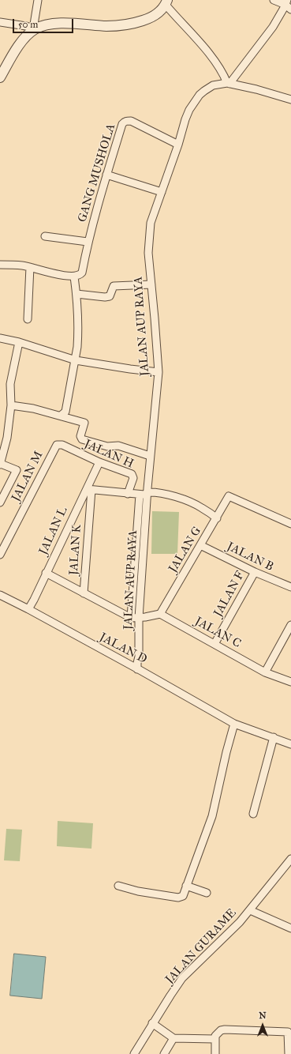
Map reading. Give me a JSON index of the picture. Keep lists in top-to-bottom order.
{
  "streets": {
    "street": [
      "GANG MUSHOLA",
      "JALAN AUP RAYA",
      "JALAN H",
      "JALAN M",
      "JALAN L",
      "JALAN K",
      "JALAN G",
      "JALAN B",
      "JALAN F",
      "JALAN C",
      "JALAN D",
      "JALAN GURAME"
    ]
  },
  "crossings": [
    ["GANG MUSHOLA", "JALAN AUP RAYA"],
    ["JALAN AUP RAYA", "JALAN D"],
    ["JALAN H", "JALAN M"],
    ["JALAN H", "JALAN L"],
    ["JALAN L", "JALAN K"],
    ["JALAN L", "JALAN D"],
    ["JALAN G", "JALAN B"],
    ["JALAN G", "JALAN C"],
    ["JALAN B", "JALAN F"],
    ["JALAN F", "JALAN C"]
  ],
  "scale_bar": "50 m",
  "north": "top"
}
